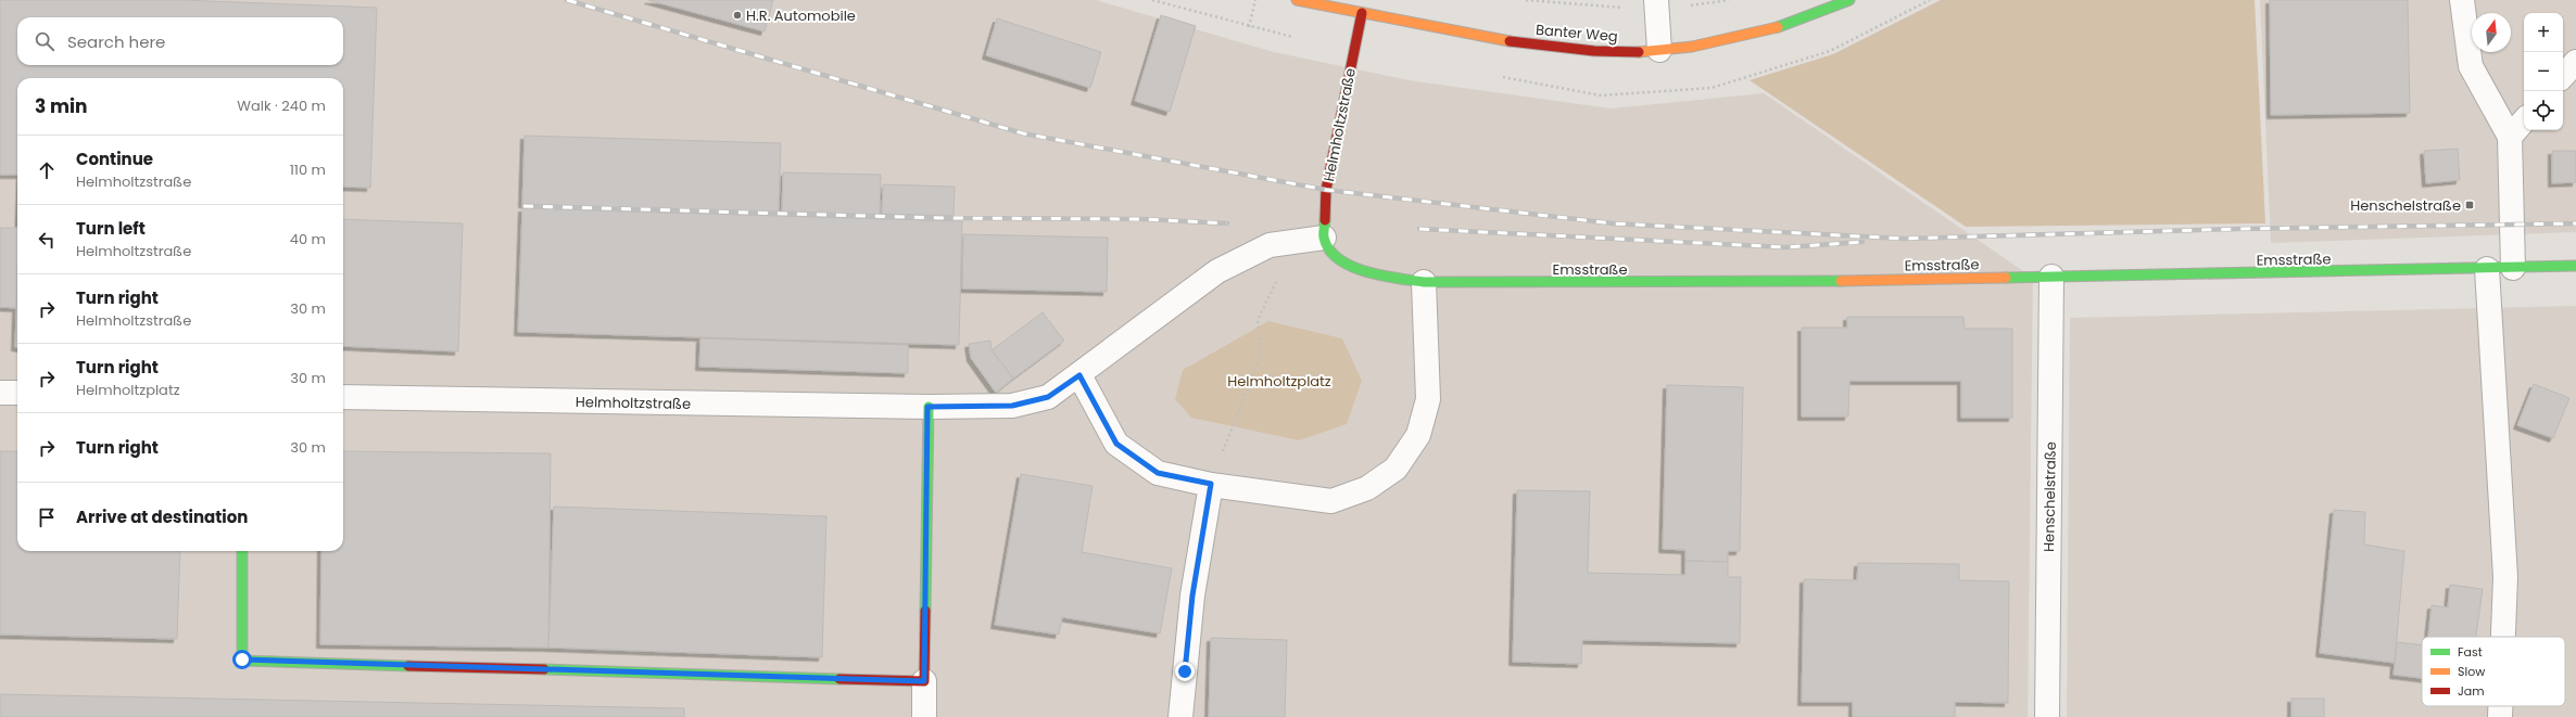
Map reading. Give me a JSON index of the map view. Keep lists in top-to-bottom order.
{
  "streets": {
    "street": [
      "Banter Weg",
      "Helmholtzstraße",
      "Emsstraße",
      "Henschelstraße"
    ]
  },
  "crossings": [
    ["Banter Weg", "Helmholtzstraße"],
    ["Helmholtzstraße", "Emsstraße"],
    ["Emsstraße", "Henschelstraße"]
  ],
  "parks": ["Helmholtzplatz"],
  "places": {
    "other": ["H.R. Automobile"],
    "transit": ["Henschelstraße"]
  },
  "legend": ["Fast", "Slow", "Jam"],
  "north": "top",
  "page": {
    "map_buttons": ["+", "−"],
    "search": "Search here",
    "heading": ["3 min", "Walk · 240 m"],
    "list": [
      ["Continue", "Helmholtzstraße", "110 m"],
      ["Turn left", "Helmholtzstraße", "40 m"],
      ["Turn right", "Helmholtzstraße", "30 m"],
      ["Turn right", "Helmholtzplatz", "30 m"],
      ["Turn right", "30 m"],
      "Arrive at destination"
    ]
  }
}
